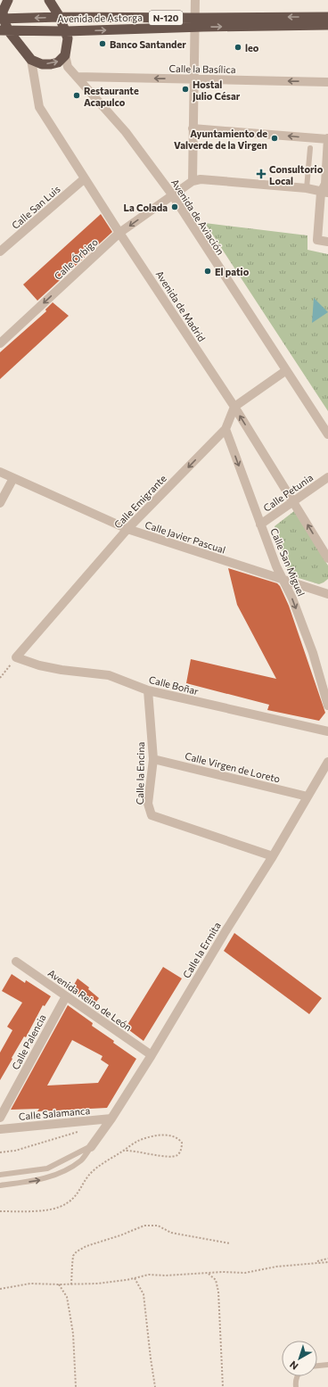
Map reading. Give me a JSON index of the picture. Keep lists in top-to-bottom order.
{
  "streets": {
    "highway": ["Avenida de Astorga", "N-120"],
    "street": [
      "Calle la Basílica",
      "Calle San Luis",
      "Avenida de Aviación",
      "Calle Órbigo",
      "Avenida de Madrid",
      "Calle Petunia",
      "Calle Emigrante",
      "Calle Javier Pascual",
      "Calle San Miguel",
      "Calle Boñar",
      "Calle Virgen de Loreto",
      "Calle la Encina",
      "Calle la Ermita",
      "Avenida Reino de León",
      "Calle Palencia",
      "Calle Salamanca"
    ]
  },
  "crossings": [
    ["Calle la Basílica", "Avenida de Aviación"],
    ["Calle San Luis", "Avenida de Madrid"],
    ["Avenida de Aviación", "Calle Órbigo"],
    ["Calle Órbigo", "Avenida de Madrid"],
    ["Avenida de Madrid", "Calle Petunia"],
    ["Avenida de Madrid", "Calle Emigrante"],
    ["Calle Petunia", "Calle San Miguel"],
    ["Calle Emigrante", "Calle Javier Pascual"],
    ["Calle Emigrante", "Calle San Miguel"],
    ["Calle Emigrante", "Calle Boñar"],
    ["Calle Javier Pascual", "Calle San Miguel"],
    ["Calle Boñar", "Calle la Encina"],
    ["Calle Virgen de Loreto", "Calle la Encina"],
    ["Calle Virgen de Loreto", "Calle la Ermita"],
    ["Calle la Encina", "Calle la Ermita"],
    ["Calle la Ermita", "Avenida Reino de León"],
    ["Calle la Ermita", "Calle Salamanca"],
    ["Avenida Reino de León", "Calle Palencia"]
  ],
  "one_way": ["Calle Órbigo", "Calle Emigrante", "Calle San Miguel"],
  "places": {
    "other": [
      "Banco Santander",
      "leo",
      "Hostal Julio César",
      "Restaurante Acapulco",
      "Ayuntamiento de Valverde de la Virgen",
      "La Colada",
      "El patio"
    ],
    "health": ["Consultorio Local"]
  },
  "north": "bottom left"
}
